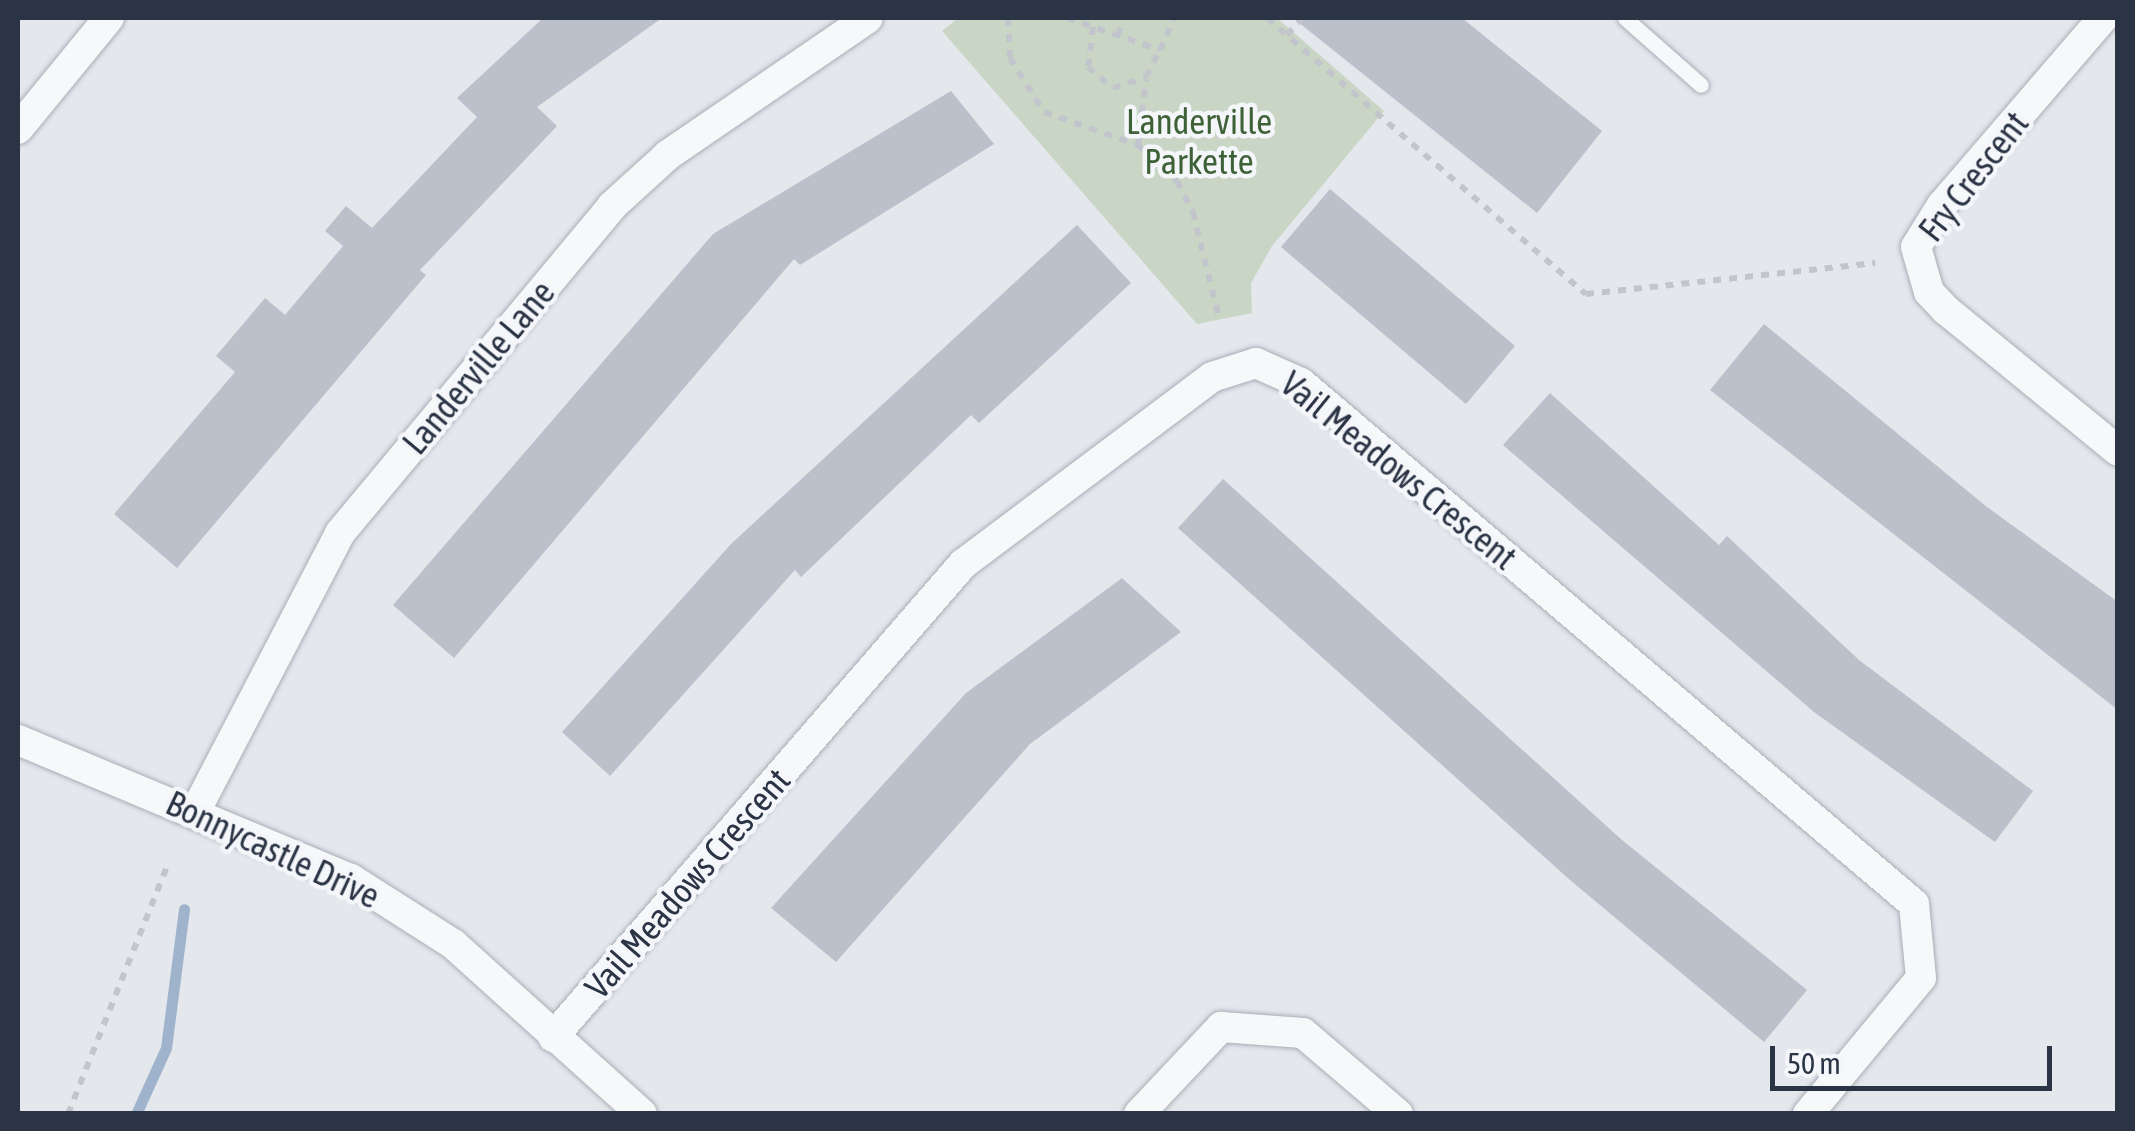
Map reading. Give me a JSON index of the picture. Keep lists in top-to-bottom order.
{
  "streets": {
    "street": [
      "Fry Crescent",
      "Landerville Lane",
      "Vail Meadows Crescent",
      "Bonnycastle Drive"
    ]
  },
  "crossings": [
    ["Landerville Lane", "Bonnycastle Drive"],
    ["Vail Meadows Crescent", "Bonnycastle Drive"]
  ],
  "parks": ["Landerville Parkette"],
  "scale_bar": "50 m"
}
